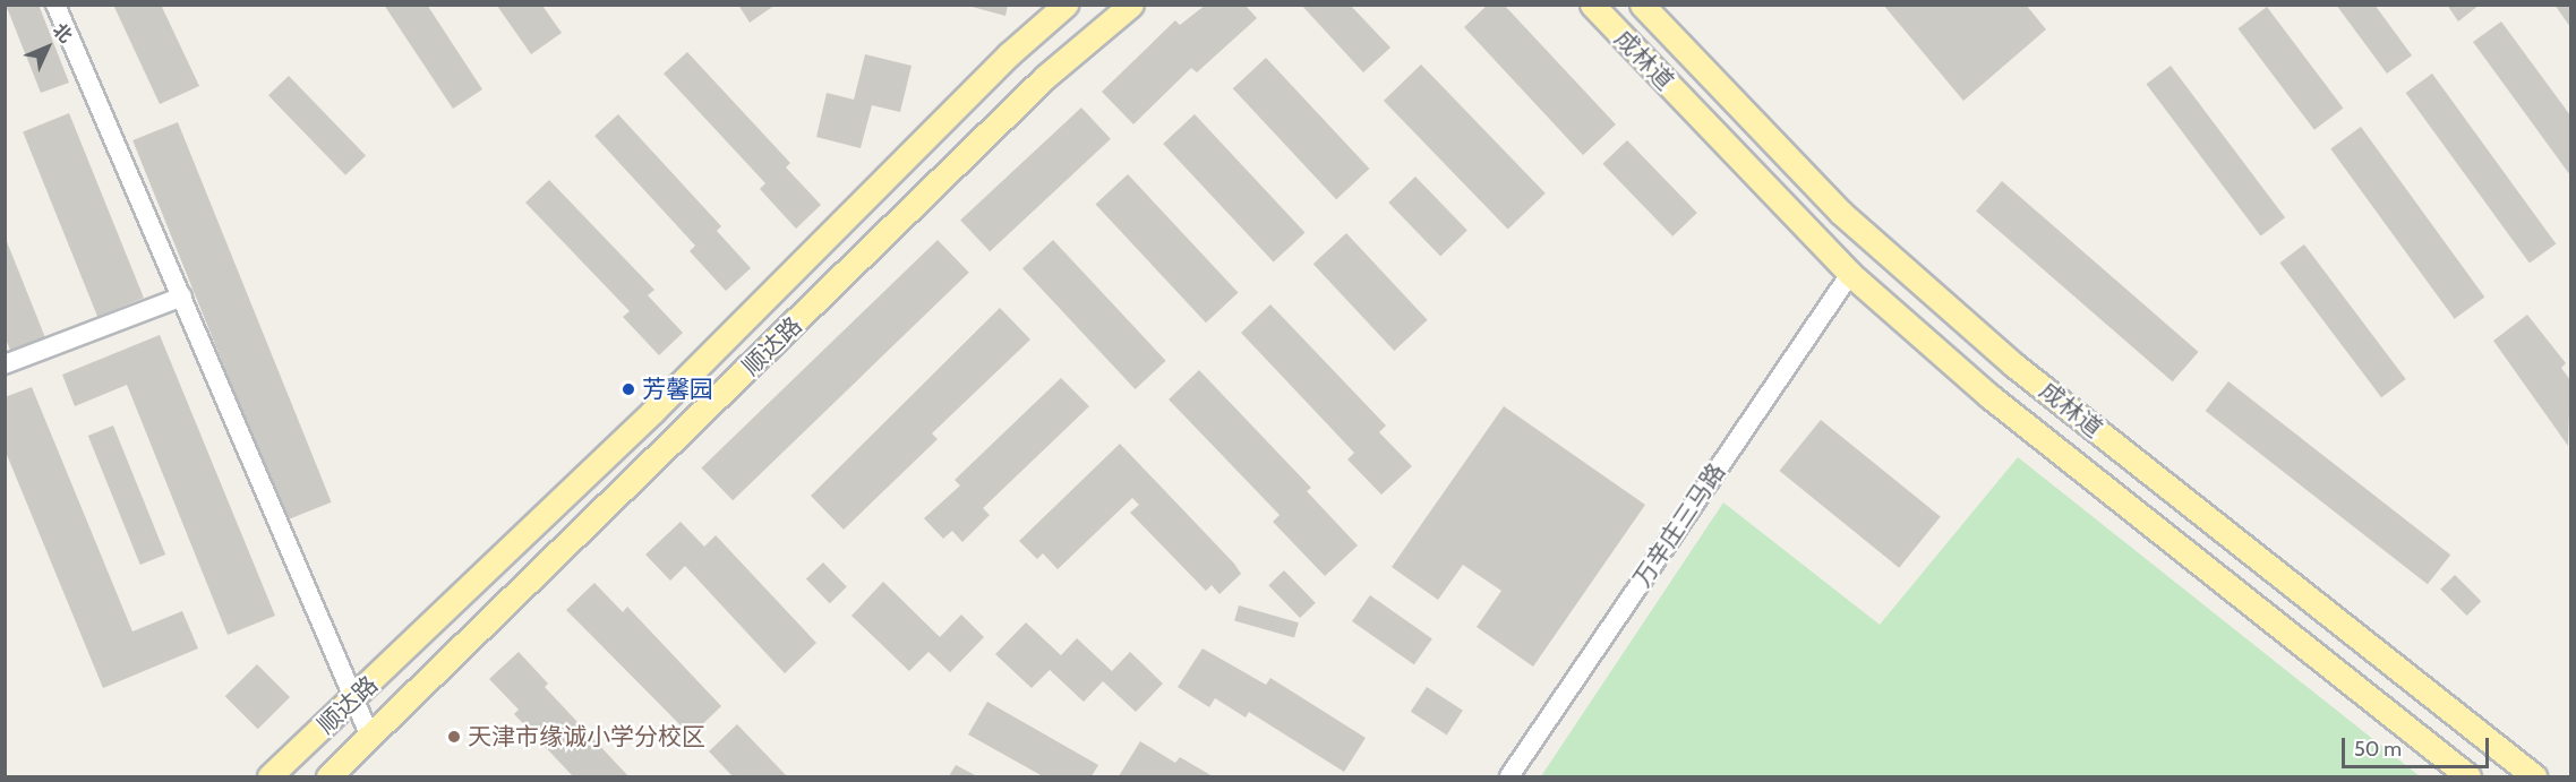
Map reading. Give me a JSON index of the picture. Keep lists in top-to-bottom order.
{
  "streets": {
    "main road": ["成林道", "顺达路"],
    "street": ["万辛庄三马路"]
  },
  "crossings": [
    ["成林道", "万辛庄三马路"]
  ],
  "places": ["芳馨园", "天津市缘诚小学分校区"],
  "scale_bar": "50 m",
  "north": "top right"
}
